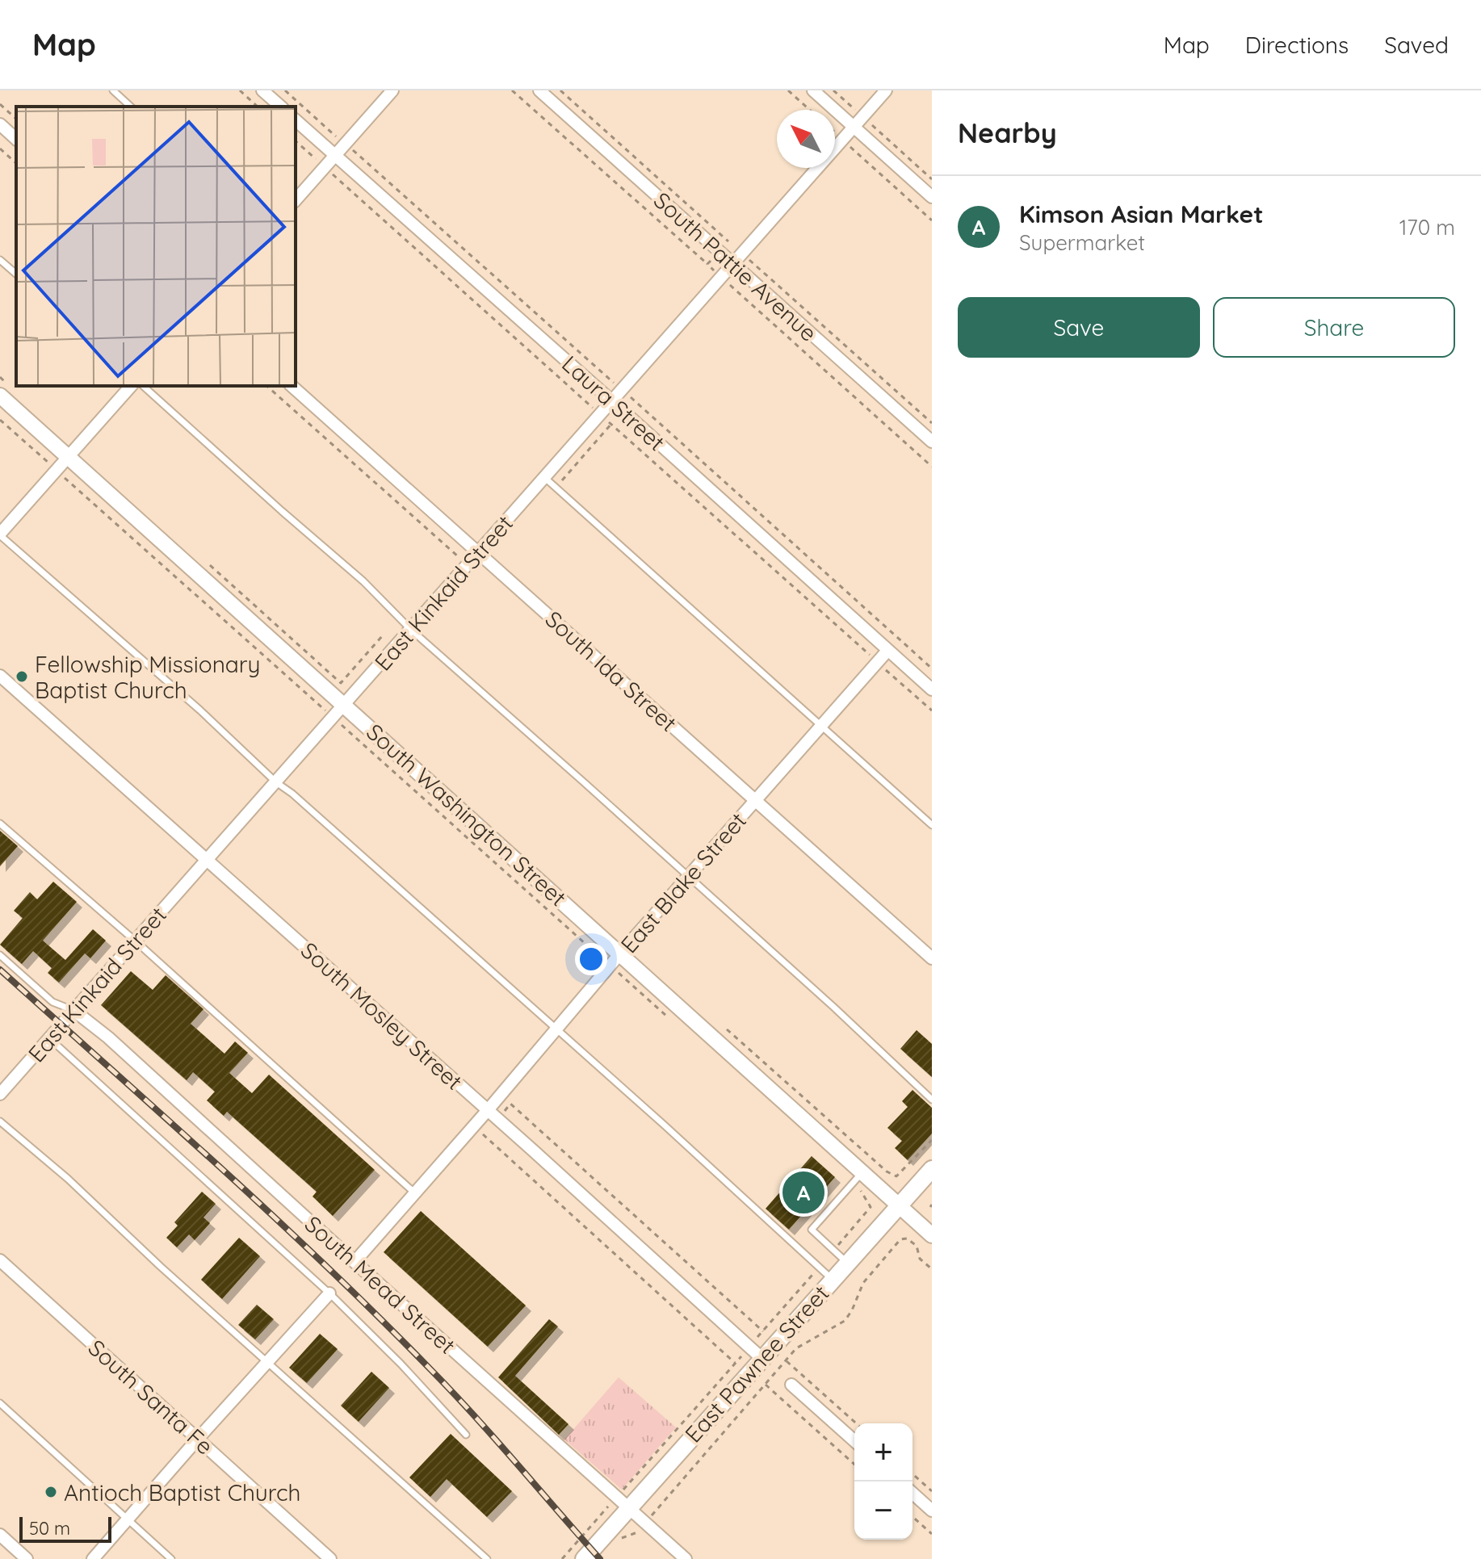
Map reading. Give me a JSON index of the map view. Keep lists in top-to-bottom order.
{
  "streets": {
    "main road": ["East Pawnee Street"],
    "street": [
      "South Pattie Avenue",
      "Laura Street",
      "East Kinkaid Street",
      "South Ida Street",
      "South Washington Street",
      "East Blake Street",
      "South Mosley Street",
      "South Mead Street",
      "South Santa Fe"
    ]
  },
  "crossings": [
    ["South Pattie Avenue", "East Kinkaid Street"],
    ["Laura Street", "East Kinkaid Street"],
    ["Laura Street", "East Blake Street"],
    ["East Kinkaid Street", "South Ida Street"],
    ["East Kinkaid Street", "South Washington Street"],
    ["East Kinkaid Street", "South Mosley Street"],
    ["East Kinkaid Street", "South Mead Street"],
    ["South Ida Street", "East Blake Street"],
    ["South Washington Street", "East Blake Street"],
    ["South Washington Street", "East Pawnee Street"],
    ["East Blake Street", "South Mosley Street"],
    ["East Blake Street", "South Mead Street"],
    ["South Mosley Street", "East Pawnee Street"],
    ["South Mead Street", "East Pawnee Street"]
  ],
  "places": ["Fellowship Missionary Baptist Church", "Antioch Baptist Church"],
  "scale_bar": "50 m",
  "north": "top left",
  "page": {
    "header": "Map",
    "nav": ["Map", "Directions", "Saved"],
    "heading": "Nearby",
    "list": [
      {
        "mark": "A",
        "name": "Kimson Asian Market",
        "note": "Supermarket",
        "value": "170 m"
      }
    ],
    "buttons": ["Save", "Share"],
    "pins": "A",
    "map_buttons": ["+", "−"],
    "scale": "50 m"
  }
}
